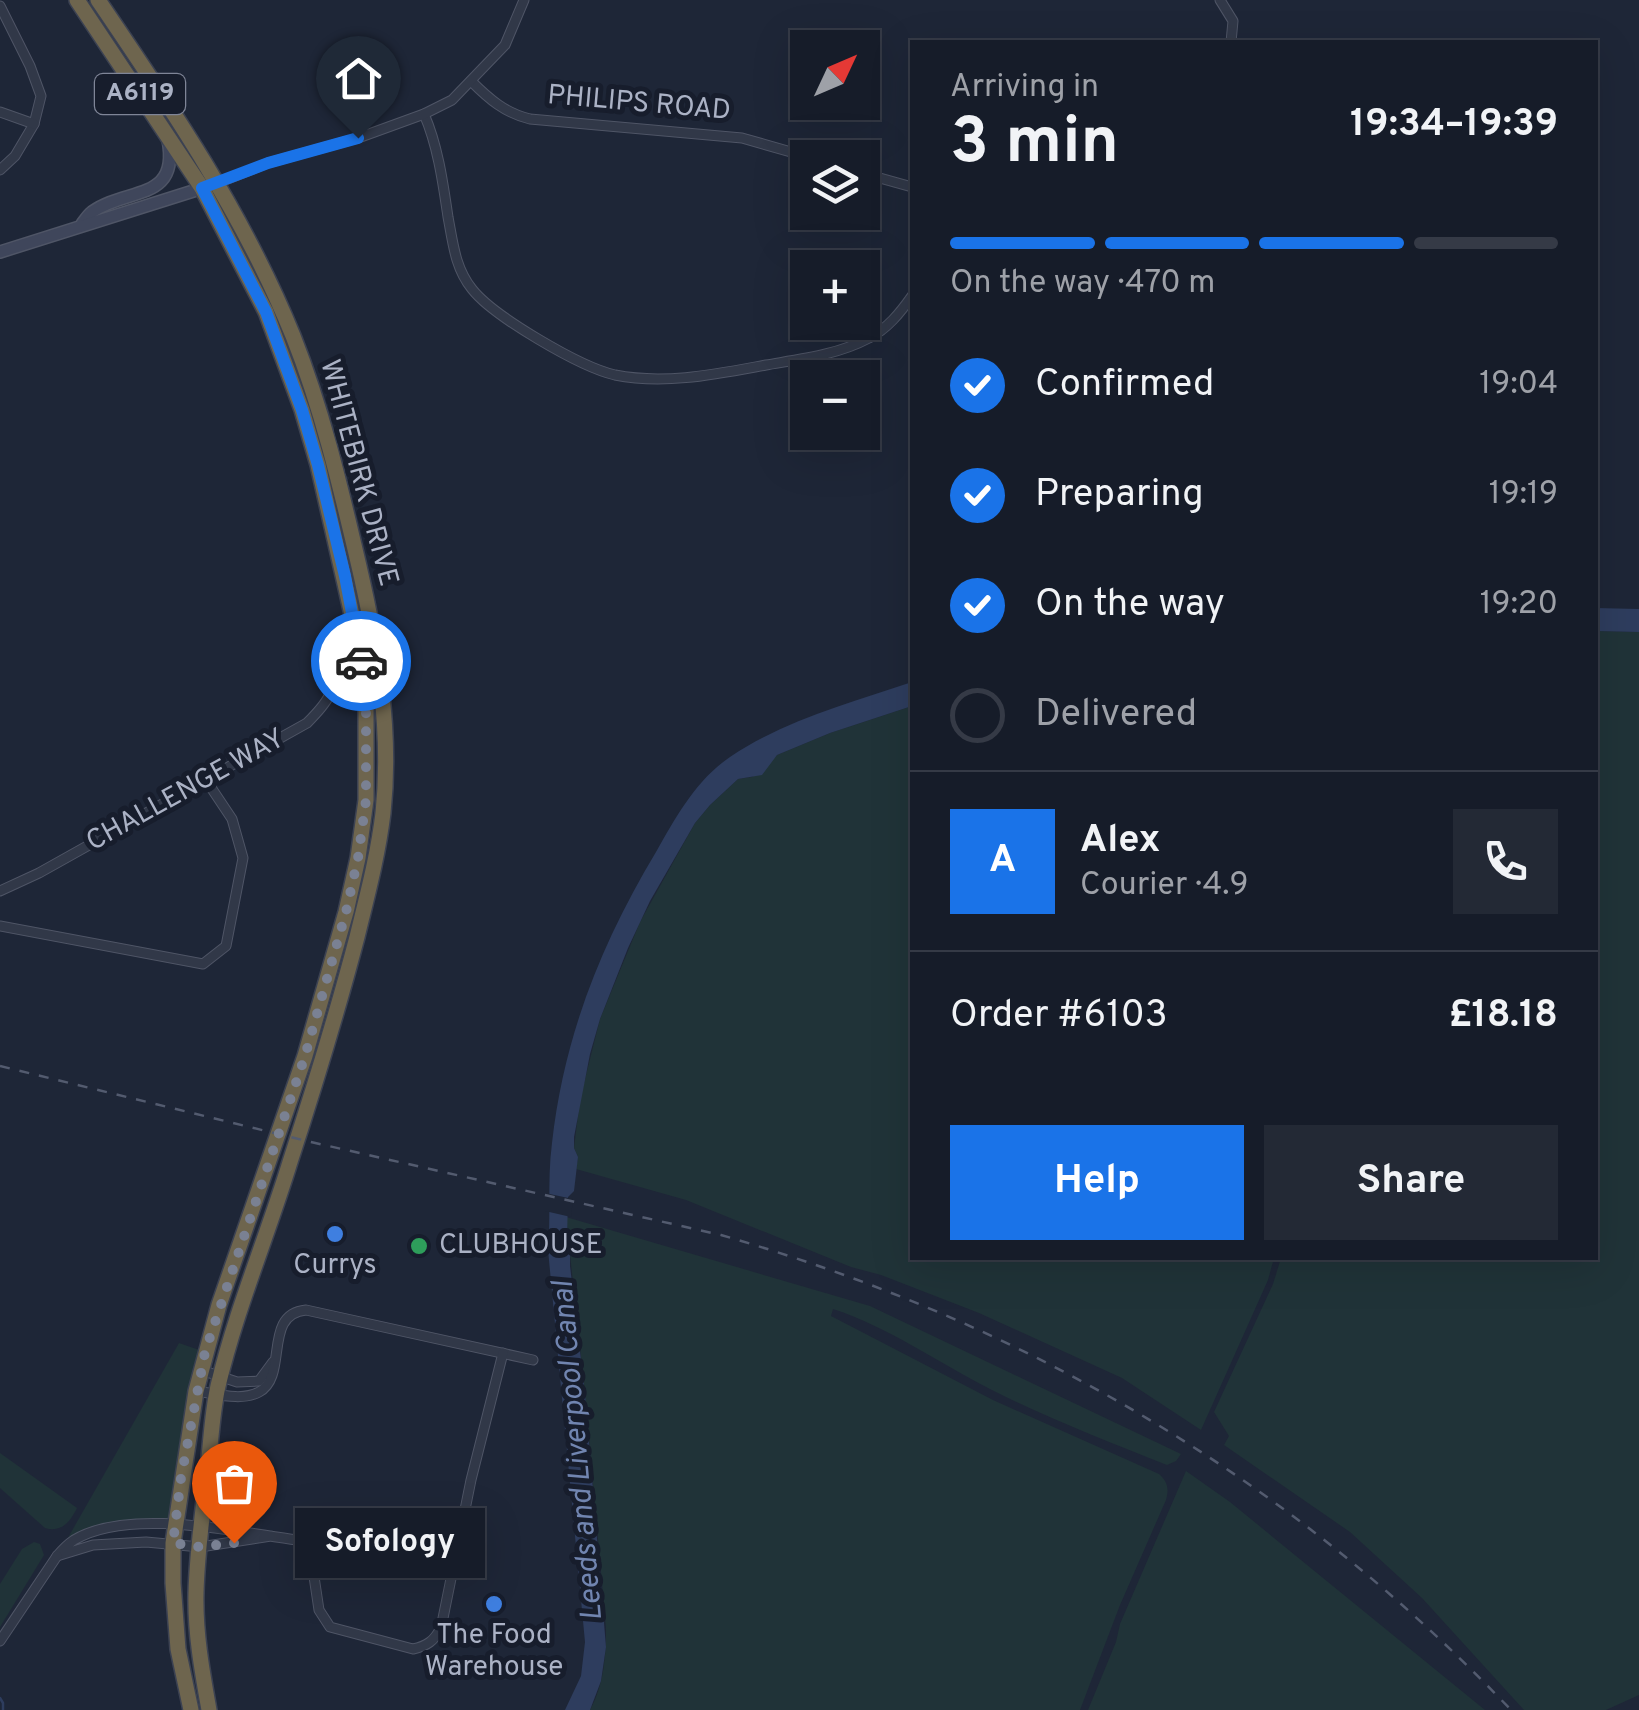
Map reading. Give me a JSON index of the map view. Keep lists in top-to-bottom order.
{
  "streets": {
    "highway": ["A6119", "WHITEBIRK DRIVE"],
    "street": ["PHILIPS ROAD", "CHALLENGE WAY"]
  },
  "water": ["Leeds and Liverpool Canal"],
  "places": [
    "Currys",
    "CLUBHOUSE",
    "Sofology",
    "The Food Warehouse"
  ],
  "north": "top right",
  "page": {
    "map_buttons": ["+", "−"],
    "heading": ["3 min", "Arriving in", "19:34–19:39"],
    "panel": [
      "Alex",
      "Courier · 4.9",
      "Order #6103",
      "£18.18"
    ],
    "bar": "On the way · 470 m",
    "list": [
      ["Confirmed", "19:04"],
      ["Preparing", "19:19"],
      ["On the way", "19:20"],
      "Delivered"
    ],
    "round": "A",
    "buttons": ["Help", "Share"],
    "bubble": "Sofology"
  }
}
